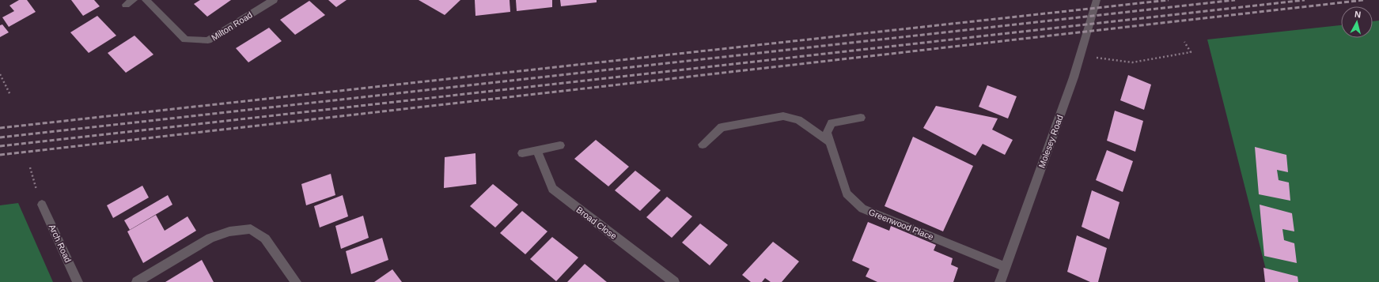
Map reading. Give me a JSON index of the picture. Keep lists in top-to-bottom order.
{
  "streets": {
    "street": [
      "Milton Road",
      "Molesey Road",
      "Broad Close",
      "Greenwood Place",
      "Arch Road"
    ]
  },
  "crossings": [
    ["Molesey Road", "Greenwood Place"]
  ],
  "north": "top"
}
